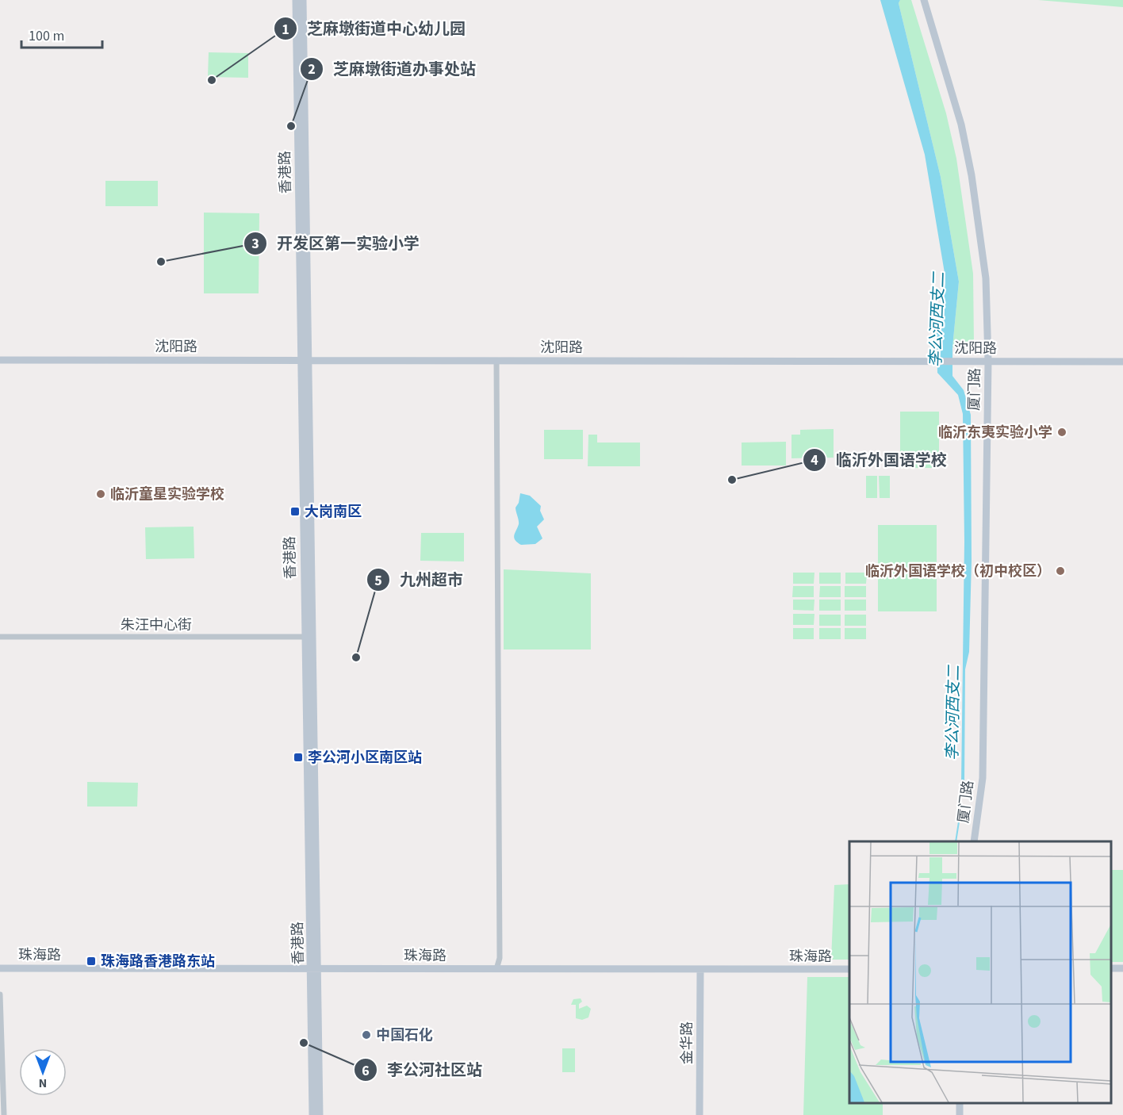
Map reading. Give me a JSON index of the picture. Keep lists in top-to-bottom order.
{
  "streets": {
    "main road": [
      "香港路",
      "沈阳路",
      "厦门路",
      "珠海路",
      "金华路"
    ],
    "street": ["朱汪中心街"]
  },
  "crossings": [
    ["香港路", "沈阳路"],
    ["香港路", "朱汪中心街"],
    ["香港路", "珠海路"],
    ["沈阳路", "厦门路"],
    ["珠海路", "金华路"]
  ],
  "water": ["李公河西支二"],
  "places": {
    "other": [
      "芝麻墩街道中心幼儿园",
      "芝麻墩街道办事处站",
      "开发区第一实验小学",
      "临沂东夷实验小学",
      "临沂外国语学校",
      "临沂童星实验学校",
      "临沂外国语学校（初中校区）",
      "九州超市",
      "中国石化",
      "李公河社区站"
    ],
    "transit": ["大岗南区", "李公河小区南区站", "珠海路香港路东站"]
  },
  "scale_bar": "100 m",
  "north": "bottom"
}
